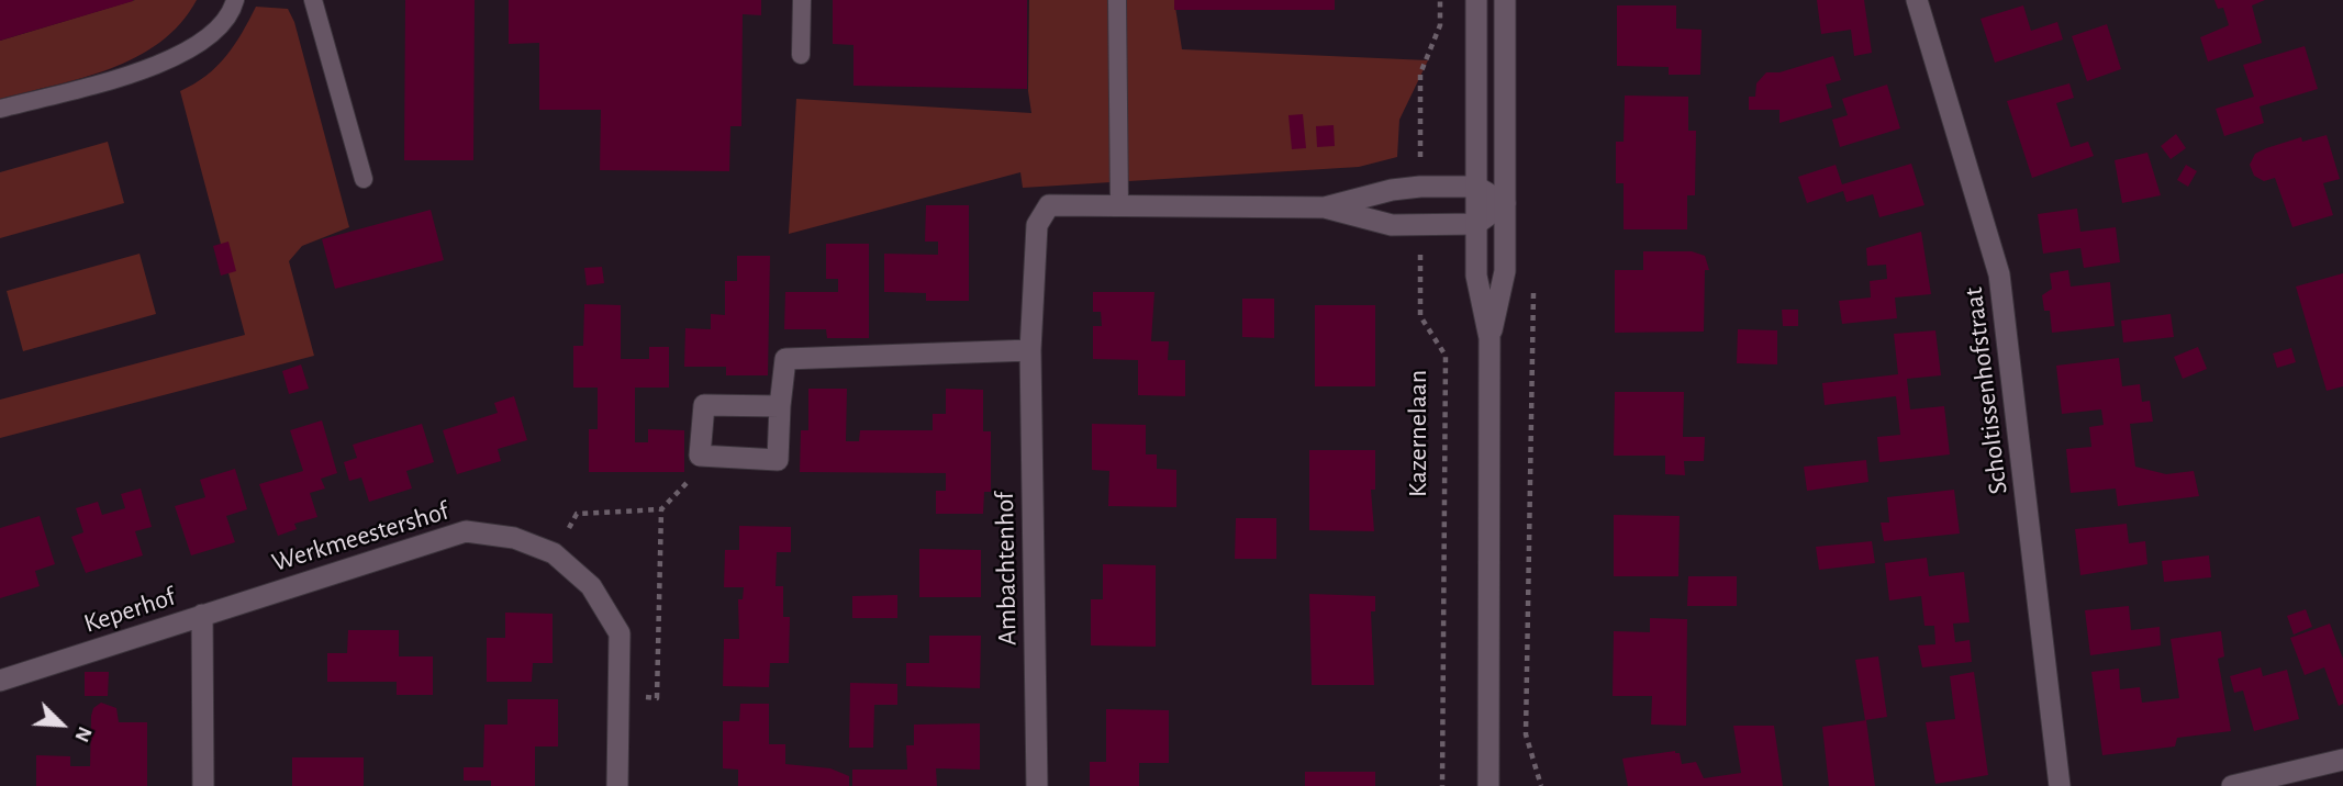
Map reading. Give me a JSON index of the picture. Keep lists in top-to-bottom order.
{
  "streets": {
    "street": [
      "Scholtissenhofstraat",
      "Werkmeestershof",
      "Ambachtenhof",
      "Keperhof"
    ],
    "path": ["Kazernelaan"]
  },
  "crossings": [
    ["Kazernelaan", "Ambachtenhof"],
    ["Werkmeestershof", "Keperhof"]
  ],
  "north": "bottom right"
}
